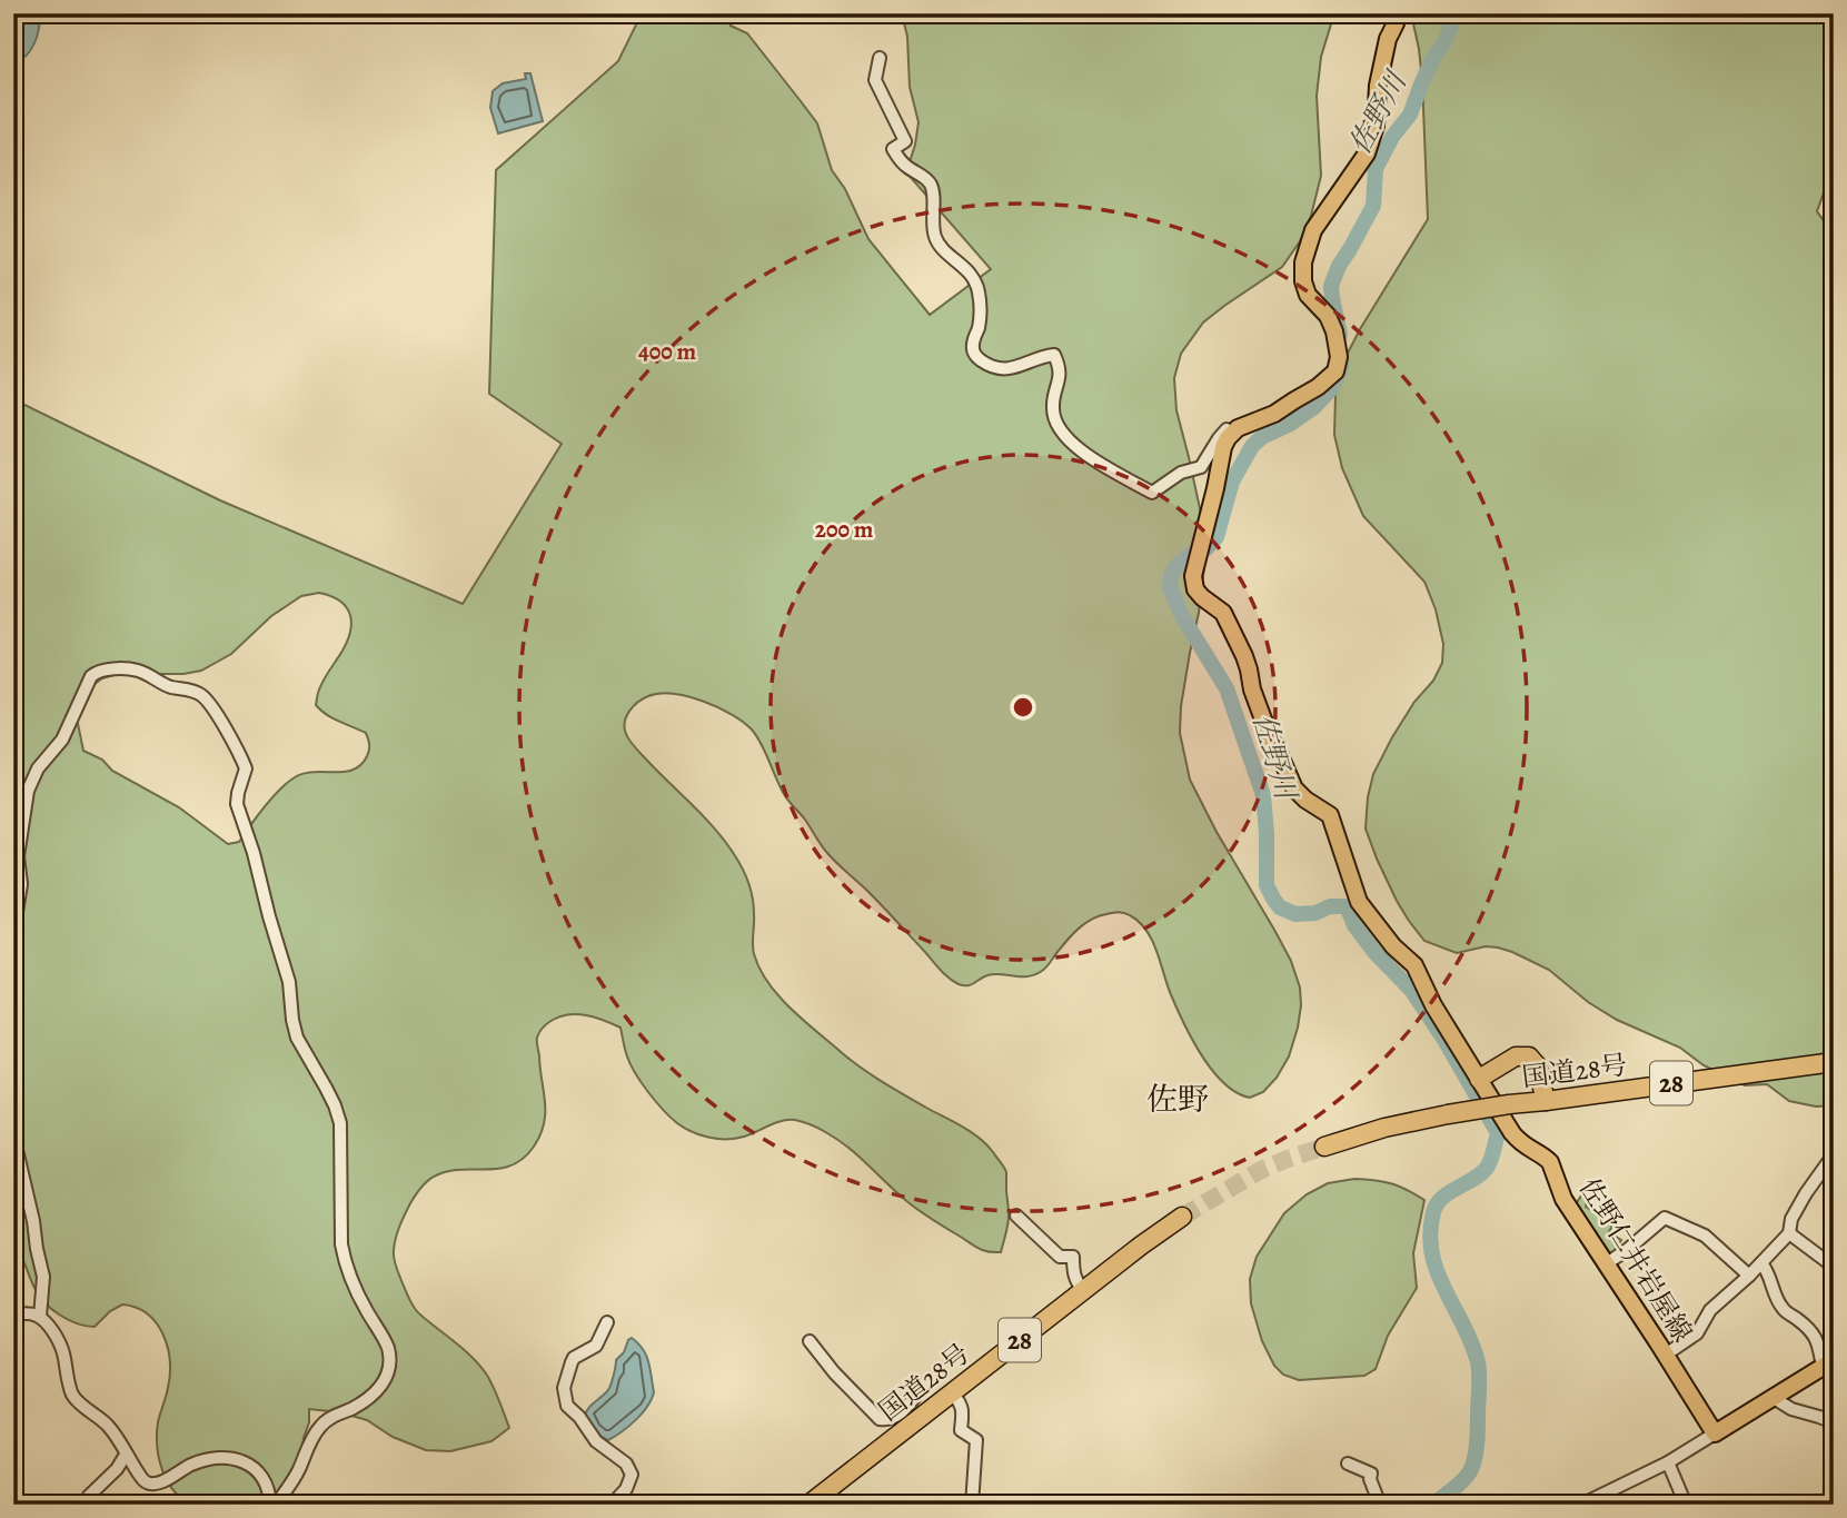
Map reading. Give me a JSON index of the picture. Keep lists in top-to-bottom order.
{
  "streets": {
    "highway": ["国道28号", "28"],
    "main road": ["佐野仁井岩屋線"]
  },
  "districts": ["佐野"],
  "water": ["佐野川"],
  "rings": ["400 m", "200 m"]
}
